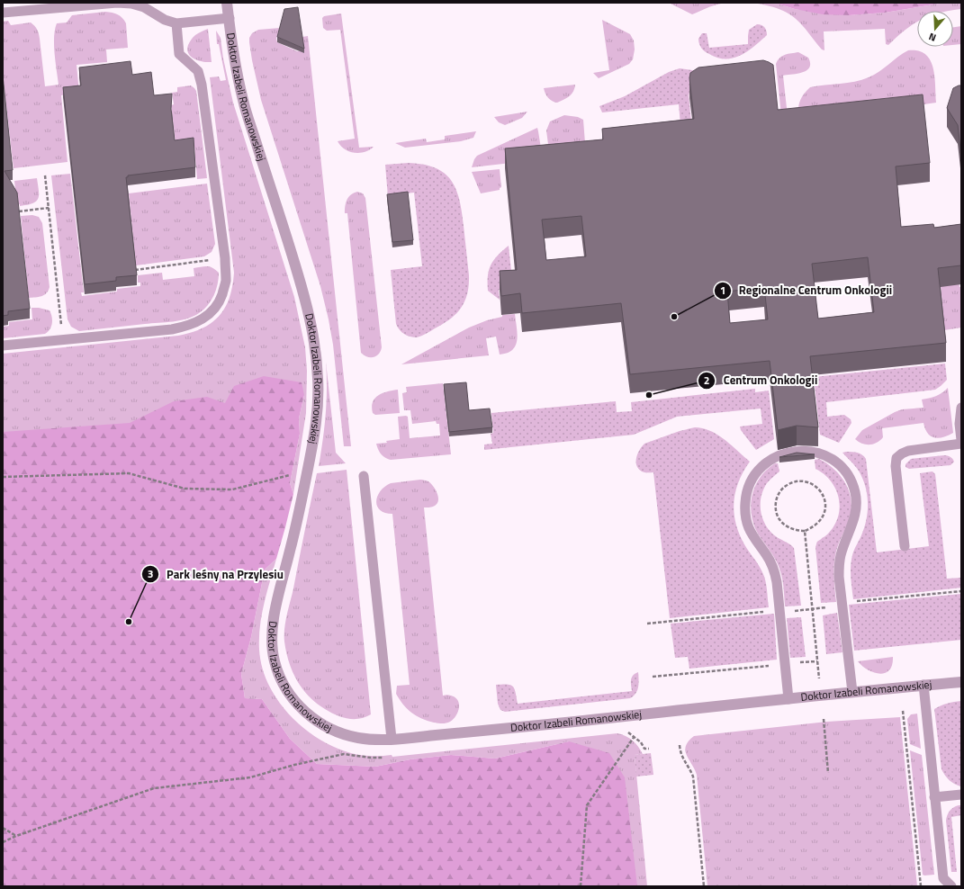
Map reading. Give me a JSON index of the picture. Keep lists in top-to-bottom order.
{
  "streets": {
    "street": ["Doktor Izabeli Romanowskiej"]
  },
  "places": ["Regionalne Centrum Onkologii", "Centrum Onkologii", "Park leśny na Przylesiu"],
  "north": "bottom"
}
